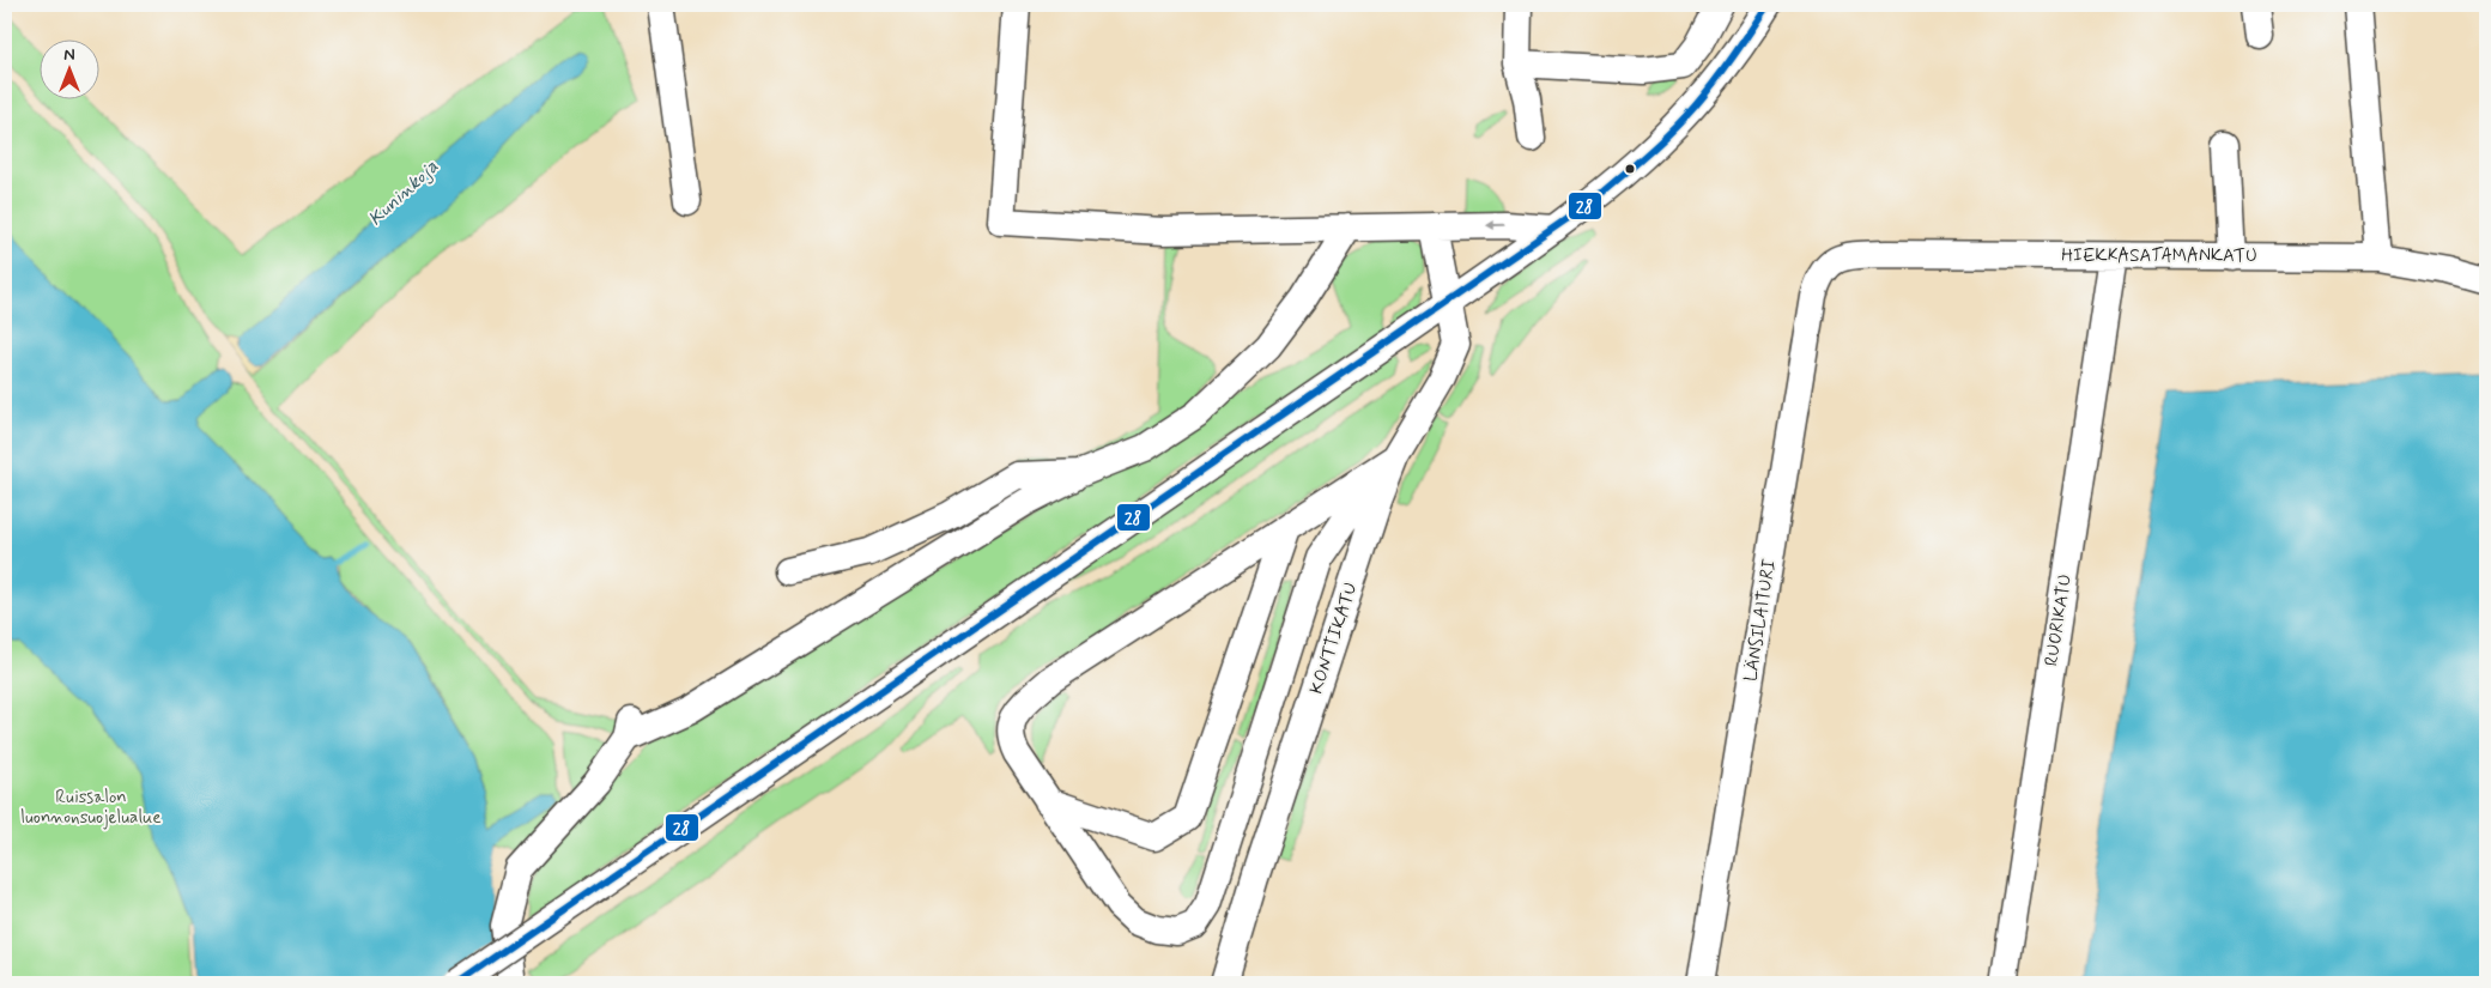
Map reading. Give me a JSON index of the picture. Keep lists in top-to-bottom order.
{
  "streets": {
    "street": [
      "HIEKKASATAMANKATU",
      "LÄNSILAITURI",
      "RUORIKATU",
      "KONTTIKATU"
    ]
  },
  "crossings": [
    ["HIEKKASATAMANKATU", "LÄNSILAITURI"],
    ["HIEKKASATAMANKATU", "RUORIKATU"]
  ],
  "water": ["Kuninkoja"],
  "parks": ["Ruissalon luonnonsuojelualue"],
  "lines": ["transit line 28"],
  "north": "top"
}
